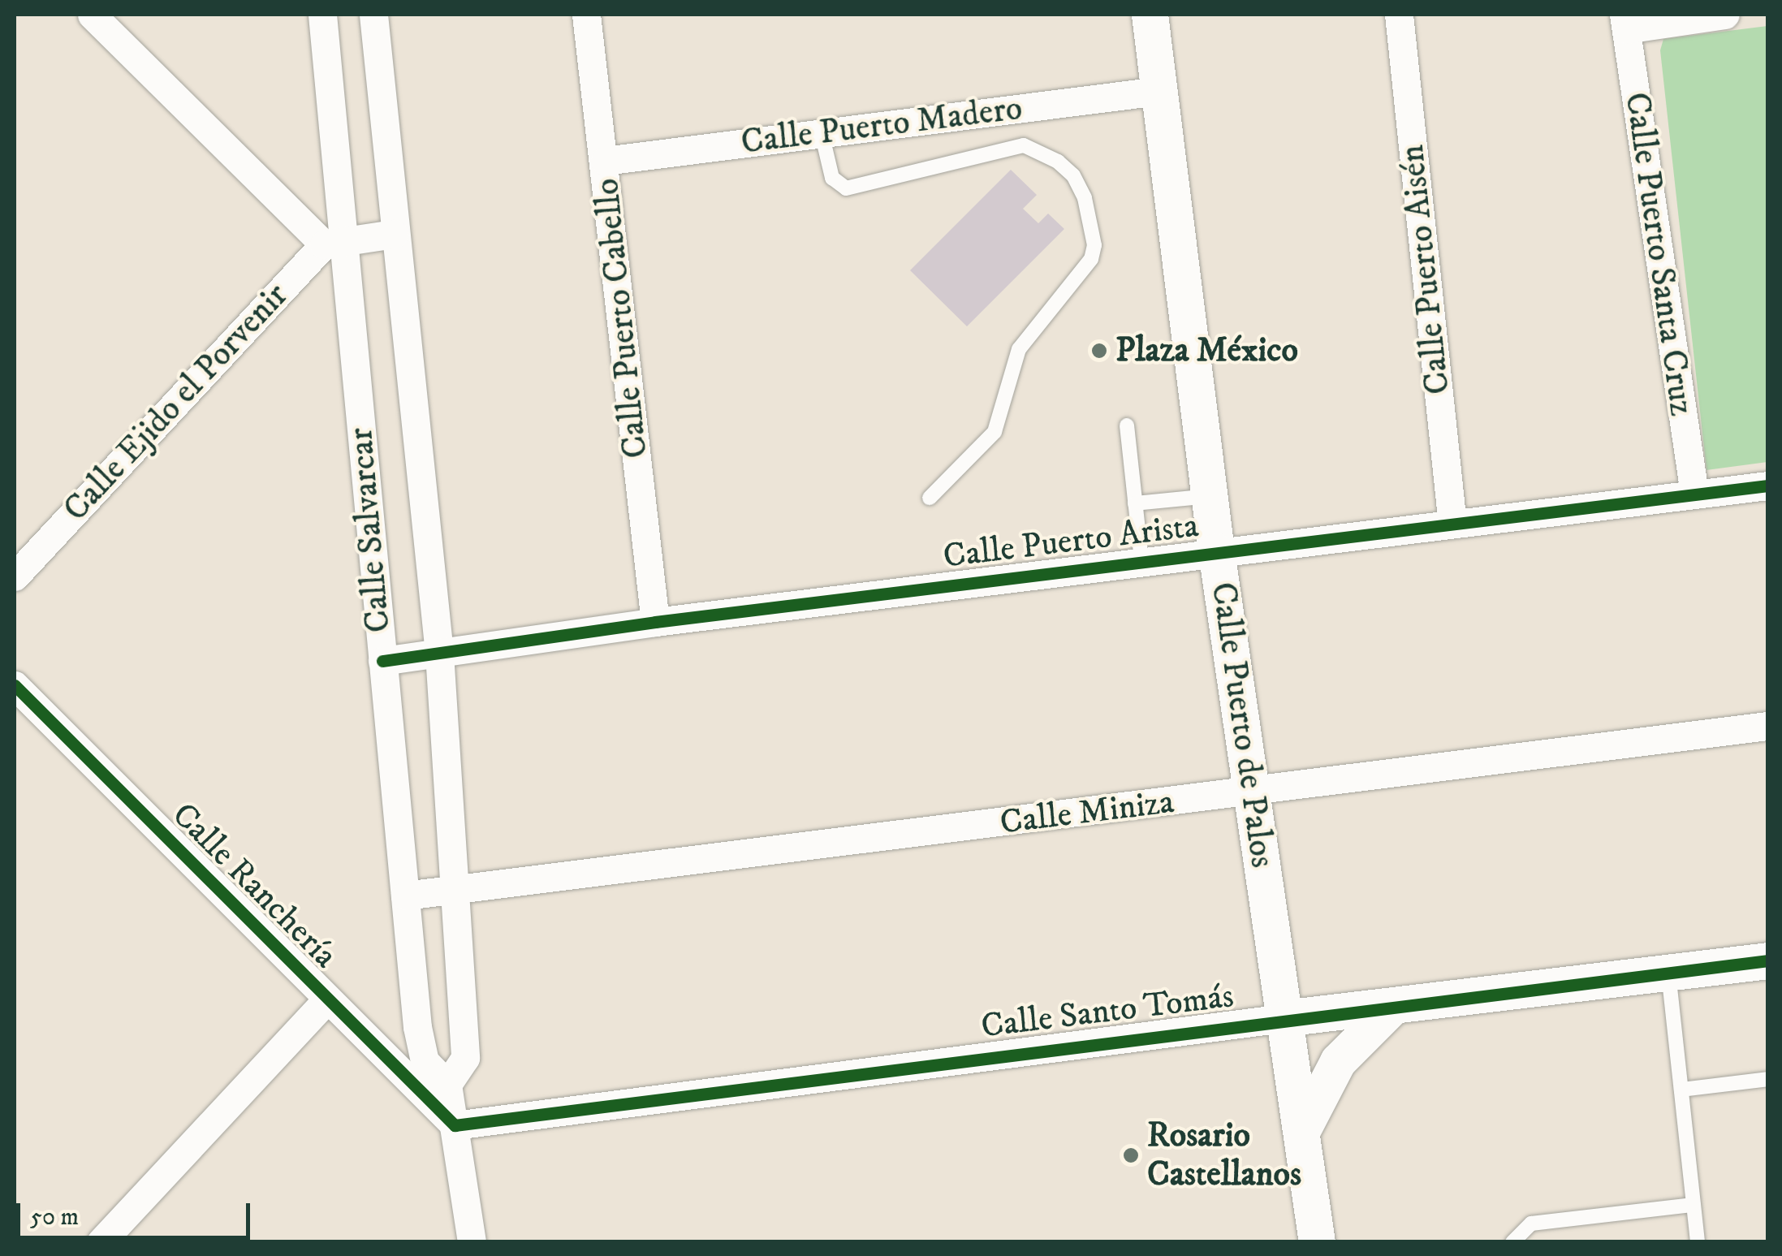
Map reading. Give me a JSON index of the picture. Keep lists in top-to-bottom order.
{
  "streets": {
    "street": [
      "Calle Puerto Madero",
      "Calle Puerto Santa Cruz",
      "Calle Puerto Aisén",
      "Calle Puerto Cabello",
      "Calle Ejido el Porvenir",
      "Calle Salvarcar",
      "Calle Puerto Arista",
      "Calle Puerto de Palos",
      "Calle Miniza",
      "Calle Ranchería",
      "Calle Santo Tomás"
    ]
  },
  "crossings": [
    ["Calle Puerto Madero", "Calle Puerto Cabello"],
    ["Calle Puerto Madero", "Calle Puerto de Palos"],
    ["Calle Puerto Santa Cruz", "Calle Puerto Arista"],
    ["Calle Puerto Aisén", "Calle Puerto Arista"],
    ["Calle Puerto Cabello", "Calle Puerto Arista"],
    ["Calle Ejido el Porvenir", "Calle Salvarcar"],
    ["Calle Salvarcar", "Calle Puerto Arista"],
    ["Calle Salvarcar", "Calle Miniza"],
    ["Calle Salvarcar", "Calle Ranchería"],
    ["Calle Salvarcar", "Calle Santo Tomás"],
    ["Calle Puerto Arista", "Calle Puerto de Palos"],
    ["Calle Puerto de Palos", "Calle Miniza"],
    ["Calle Puerto de Palos", "Calle Santo Tomás"],
    ["Calle Ranchería", "Calle Santo Tomás"]
  ],
  "places": ["Plaza México", "Rosario Castellanos"],
  "scale_bar": "50 m"
}
